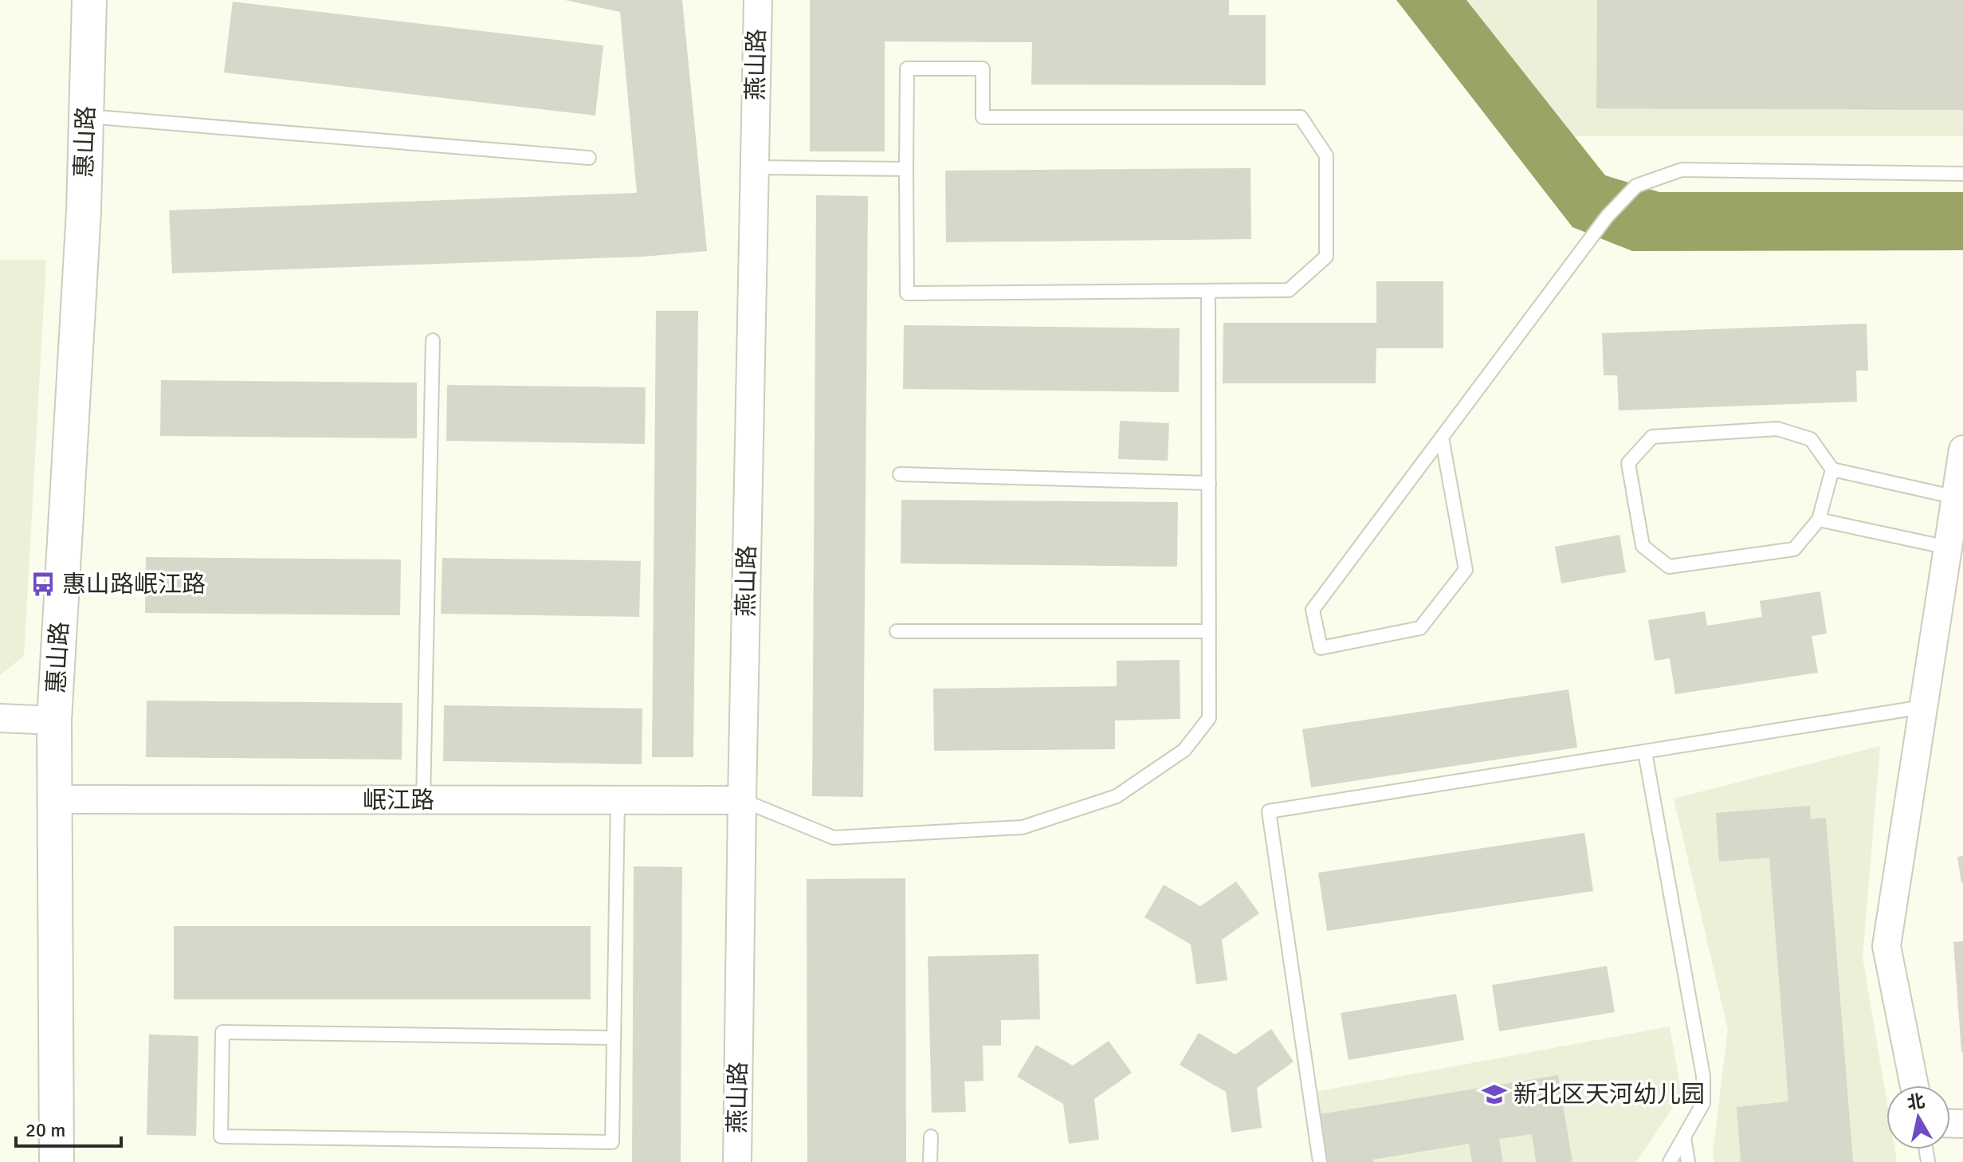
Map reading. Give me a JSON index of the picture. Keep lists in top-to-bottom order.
{
  "streets": {
    "street": ["燕山路", "惠山路", "岷江路"]
  },
  "crossings": [
    ["燕山路", "岷江路"],
    ["惠山路", "岷江路"]
  ],
  "places": {
    "bus stop": ["惠山路岷江路"],
    "school or university": ["新北区天河幼儿园"]
  },
  "scale_bar": "20 m",
  "north": "top"
}
